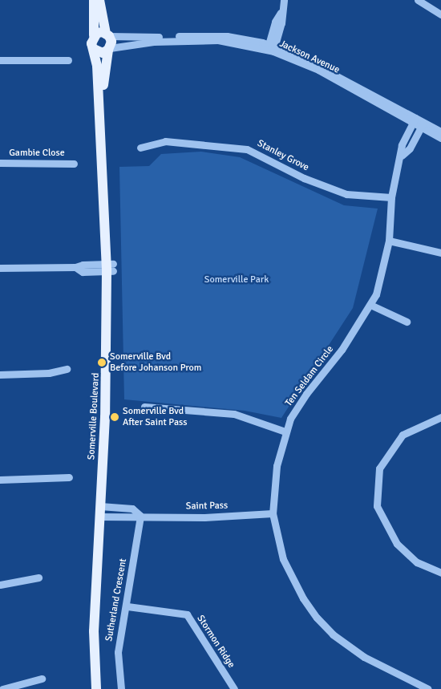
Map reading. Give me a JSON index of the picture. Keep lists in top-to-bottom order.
{
  "streets": {
    "main road": ["Somerville Boulevard"],
    "street": [
      "Jackson Avenue",
      "Gambie Close",
      "Stanley Grove",
      "Ten Seldam Circle",
      "Saint Pass",
      "Sutherland Crescent",
      "Stormon Ridge"
    ]
  },
  "crossings": [
    ["Jackson Avenue", "Ten Seldam Circle"],
    ["Jackson Avenue", "Somerville Boulevard"],
    ["Stanley Grove", "Ten Seldam Circle"],
    ["Ten Seldam Circle", "Saint Pass"],
    ["Somerville Boulevard", "Saint Pass"],
    ["Saint Pass", "Sutherland Crescent"],
    ["Sutherland Crescent", "Stormon Ridge"]
  ],
  "parks": ["Somerville Park"],
  "places": ["Somerville Bvd Before Johanson Prom", "Somerville Bvd After Saint Pass"]
}
